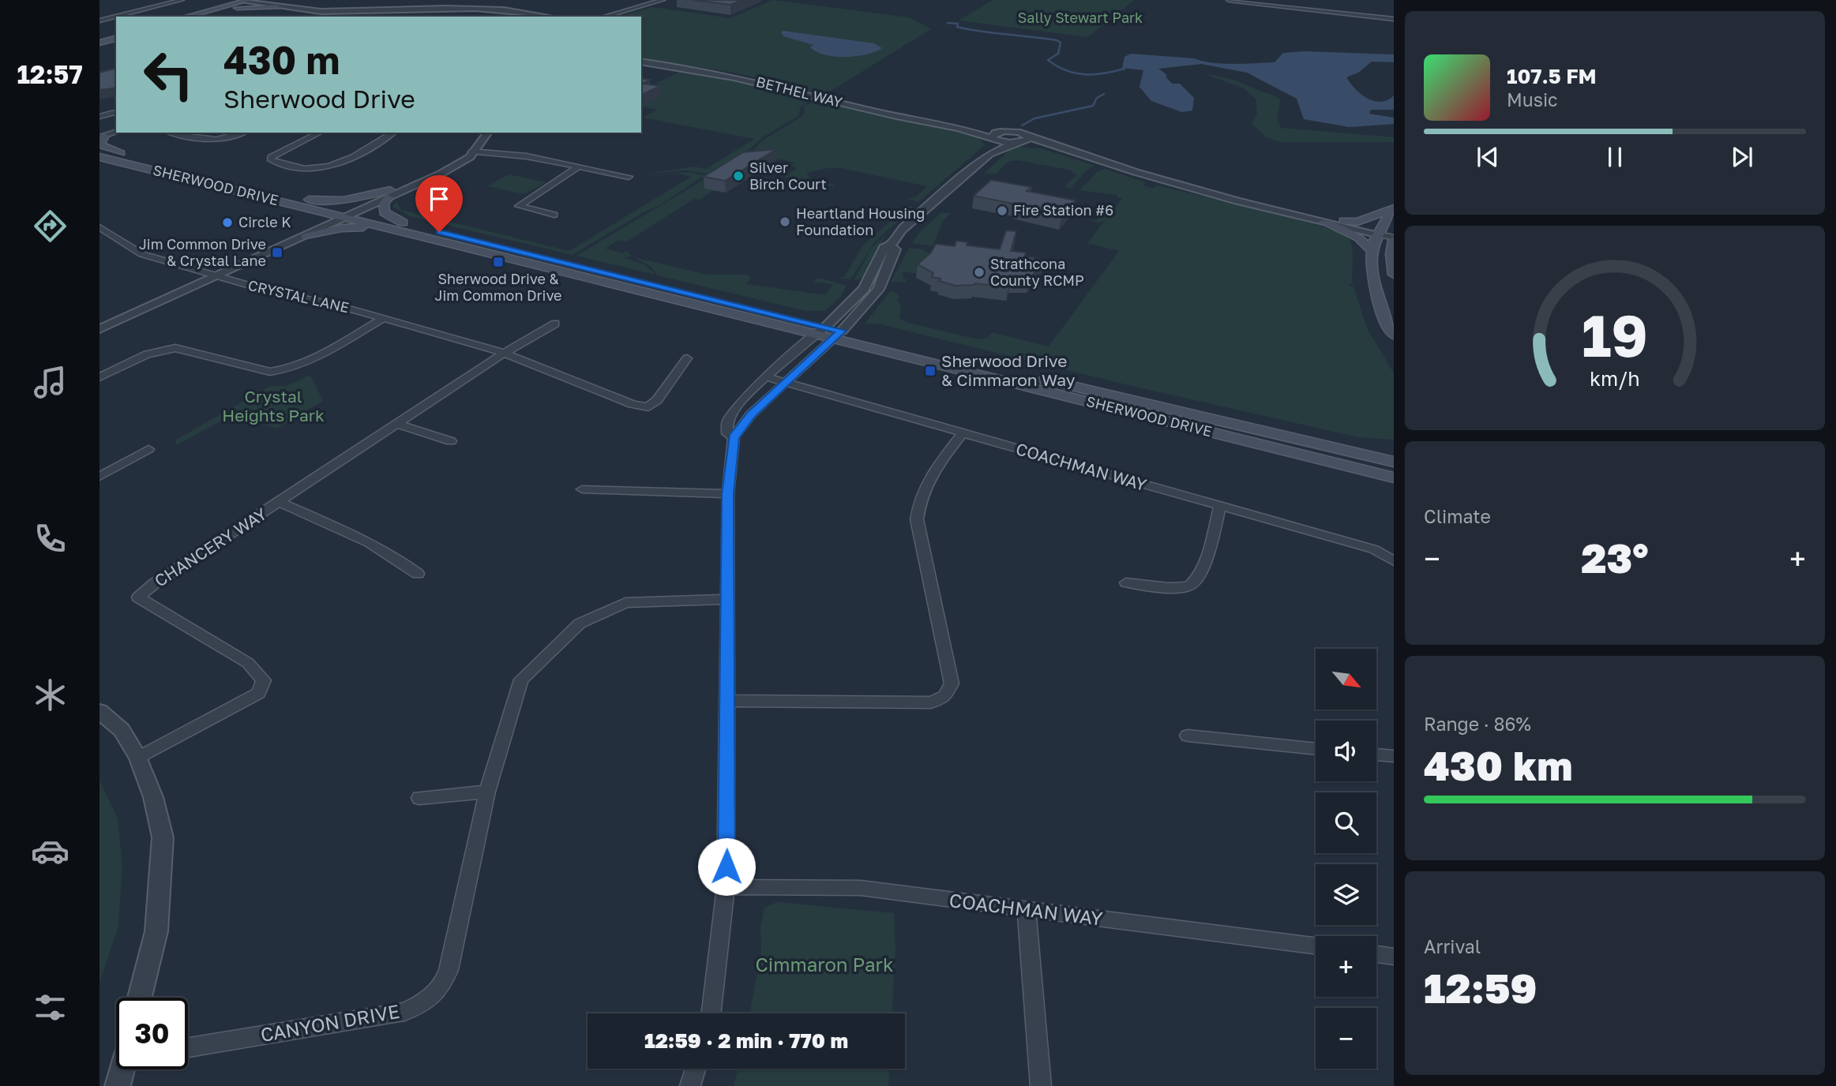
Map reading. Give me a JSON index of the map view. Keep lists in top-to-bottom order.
{
  "streets": {
    "main road": ["SHERWOOD DRIVE"],
    "street": [
      "BETHEL WAY",
      "CRYSTAL LANE",
      "COACHMAN WAY",
      "CHANCERY WAY",
      "CANYON DRIVE"
    ]
  },
  "crossings": [
    ["CRYSTAL LANE", "CHANCERY WAY"]
  ],
  "parks": ["Sally Stewart Park", "Crystal Heights Park", "Cimmaron Park"],
  "places": {
    "other": [
      "Silver Birch Court",
      "Fire Station #6",
      "Heartland Housing Foundation",
      "Circle K",
      "Strathcona County RCMP"
    ],
    "transit": ["Jim Common Drive & Crystal Lane", "Sherwood Drive & Jim Common Drive", "Sherwood Drive & Cimmaron Way"]
  },
  "north": "bottom right",
  "page": {
    "tabs": "12:57",
    "turn": ["430 m", "Sherwood Drive"],
    "song": ["107.5 FM", "Music"],
    "tile": [
      "Climate",
      ["Range · 86%", "430 km"],
      ["Arrival", "12:59"]
    ],
    "heat": ["−", "23°", "+"],
    "map_buttons": ["+", "−"],
    "limit": "30",
    "trip": "12:59 · 2 min · 770 m",
    "gauge": ["19", "km/h"]
  }
}
